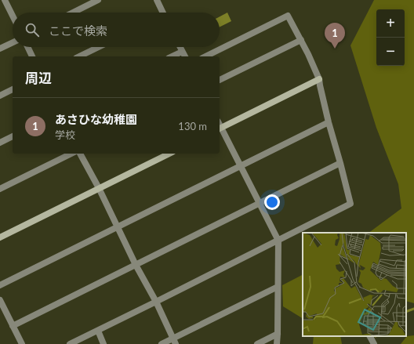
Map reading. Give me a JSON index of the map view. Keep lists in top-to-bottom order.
{
  "page": {
    "map_buttons": ["+", "−"],
    "search": "ここで検索",
    "pins": "1",
    "heading": "周辺",
    "list": [
      {
        "mark": "1",
        "name": "あさひな幼稚園",
        "note": "学校",
        "value": "130 m"
      }
    ]
  }
}
